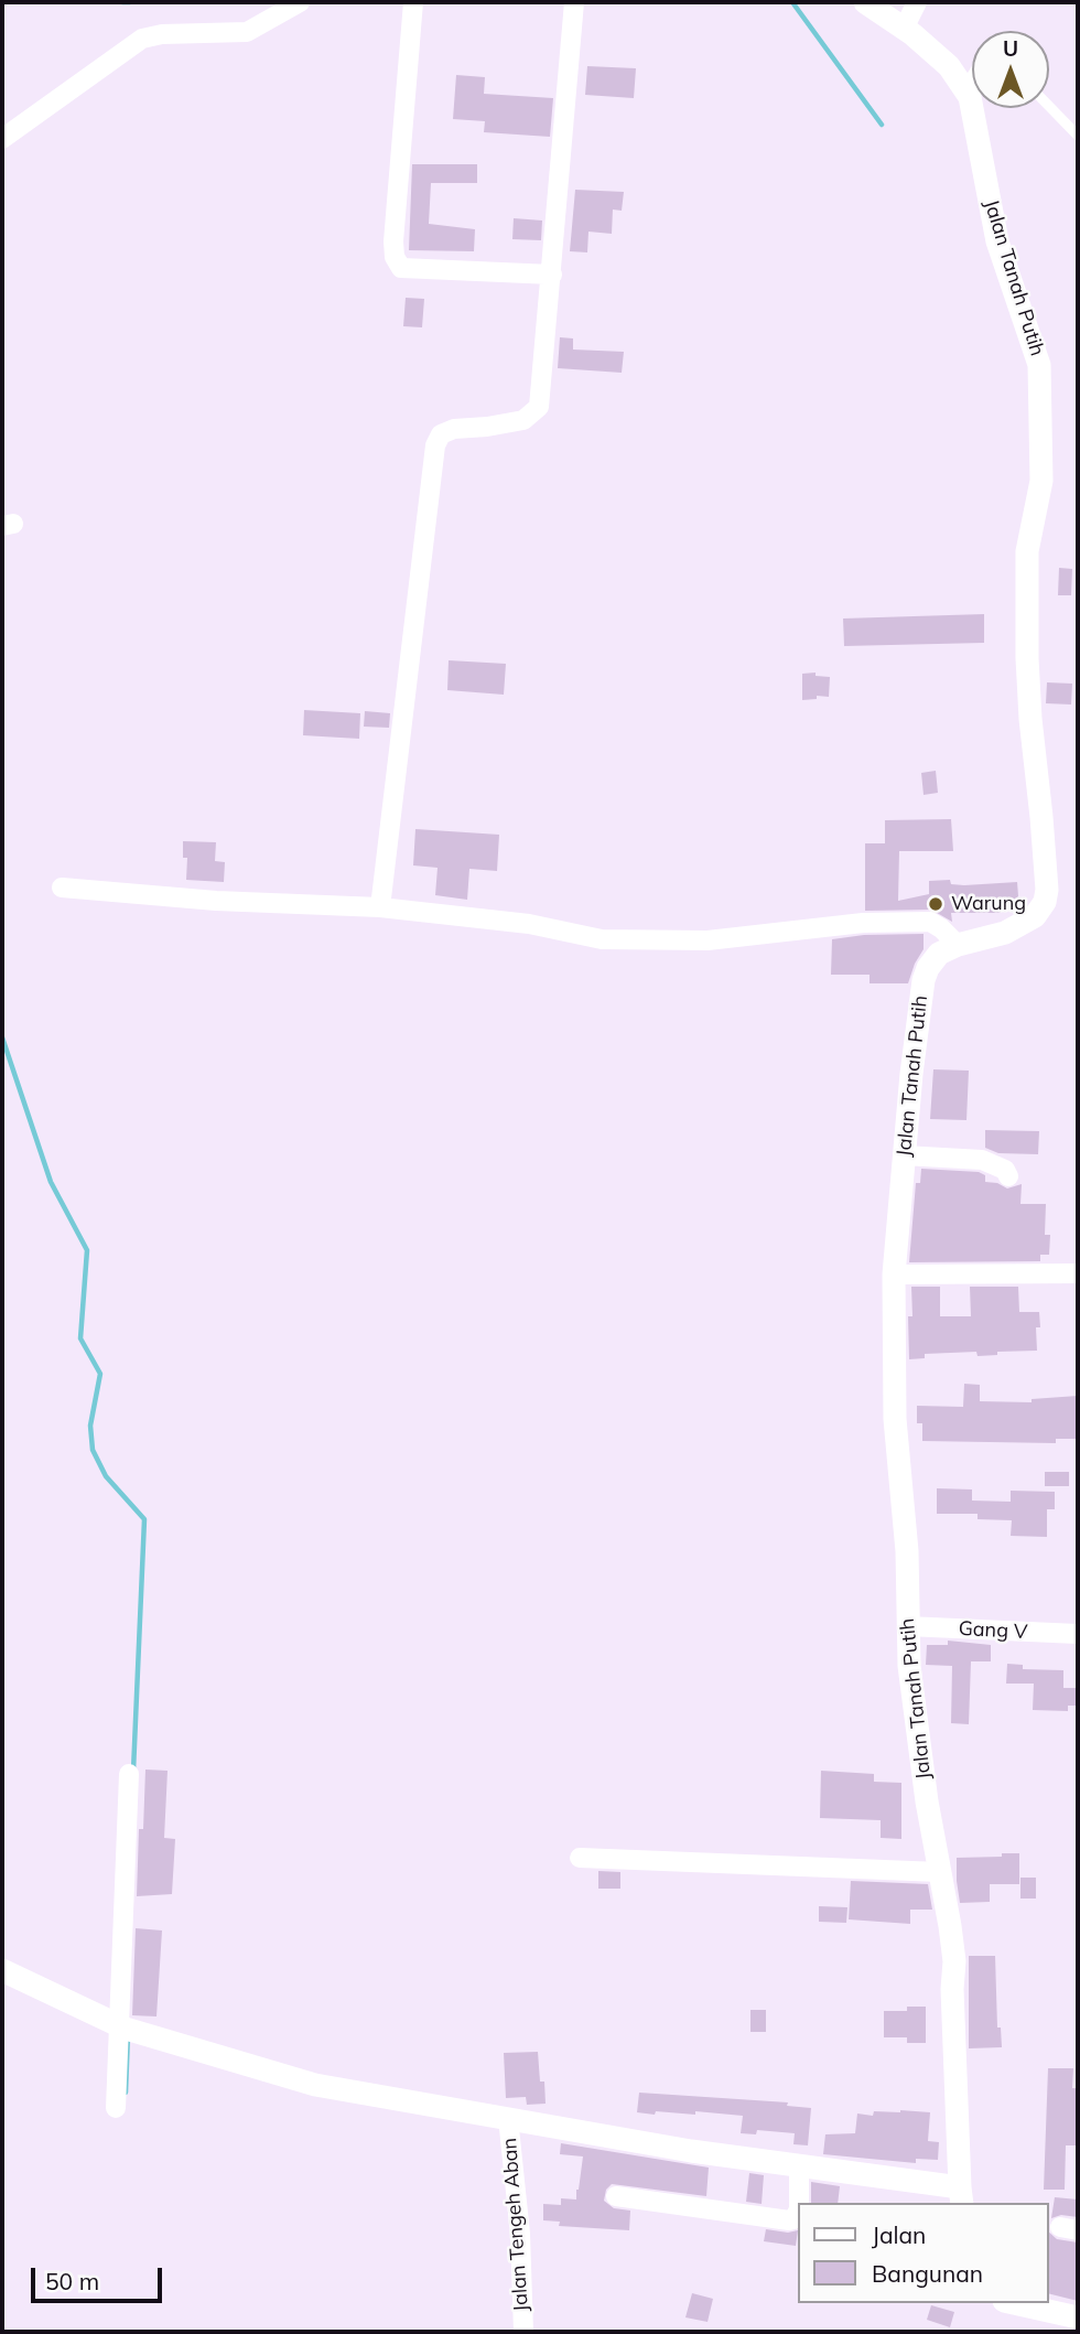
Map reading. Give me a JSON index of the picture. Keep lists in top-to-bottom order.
{
  "streets": {
    "street": ["Jalan Tanah Putih", "Gang V", "Jalan Tengeh Aban"]
  },
  "crossings": [
    ["Jalan Tanah Putih", "Gang V"]
  ],
  "places": ["Warung"],
  "legend": ["Jalan", "Bangunan"],
  "scale_bar": "50 m",
  "north": "top"
}
